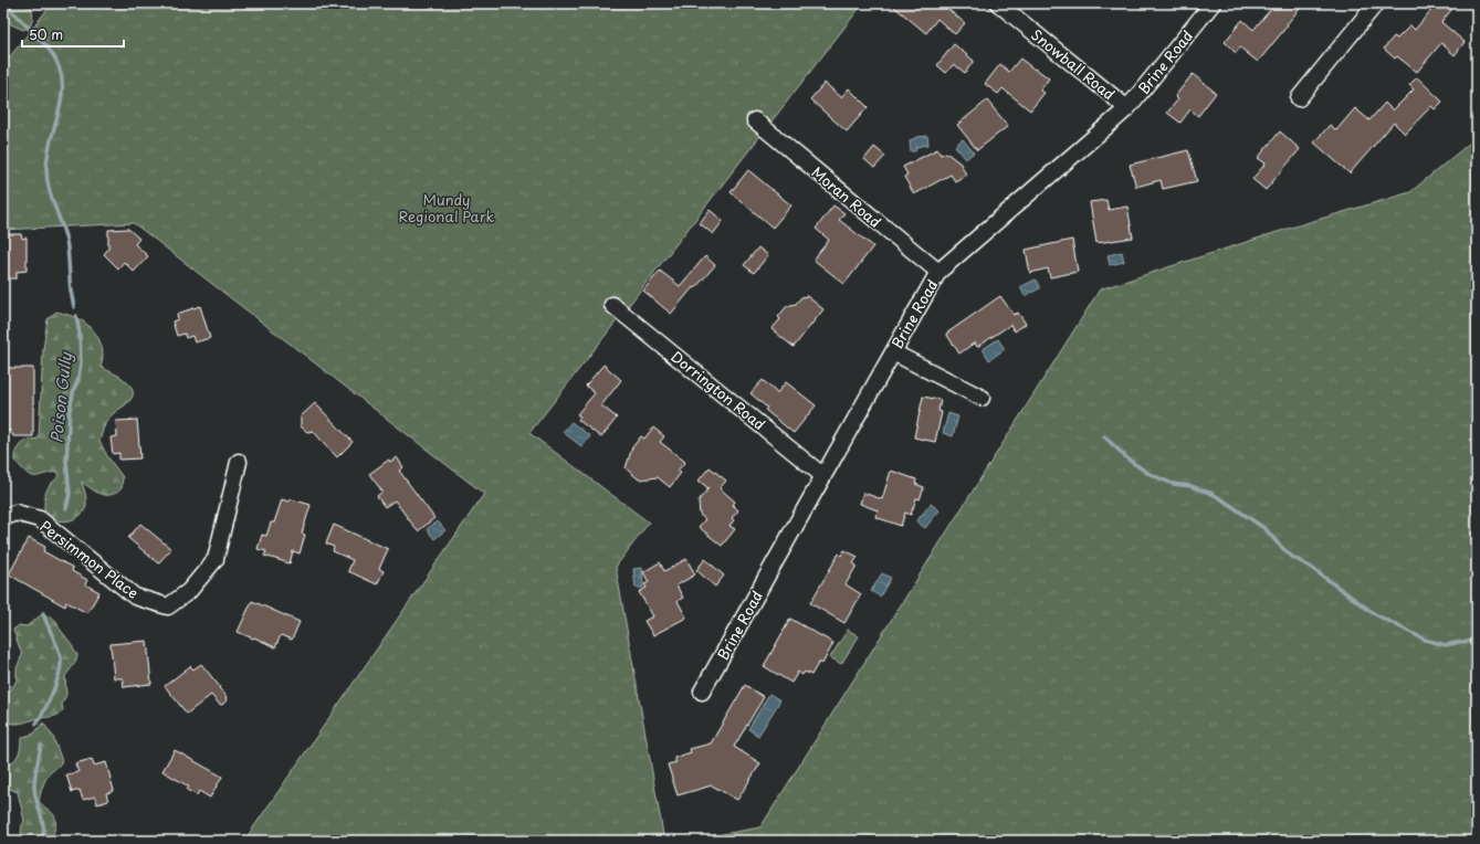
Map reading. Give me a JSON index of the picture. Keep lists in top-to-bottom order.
{
  "streets": {
    "street": [
      "Brine Road",
      "Snowball Road",
      "Moran Road",
      "Dorrington Road",
      "Persimmon Place"
    ]
  },
  "crossings": [
    ["Brine Road", "Snowball Road"],
    ["Brine Road", "Moran Road"],
    ["Brine Road", "Dorrington Road"]
  ],
  "water": ["Poison Gully"],
  "parks": ["Mundy Regional Park"],
  "scale_bar": "50 m"
}
